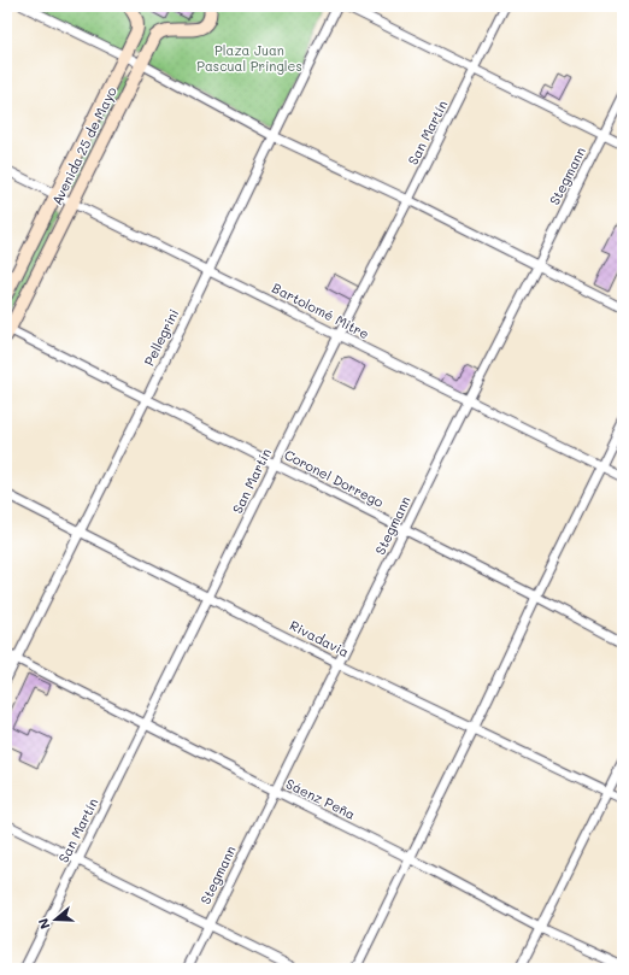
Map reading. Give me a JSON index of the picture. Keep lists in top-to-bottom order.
{
  "streets": {
    "main road": ["Avenida 25 de Mayo"],
    "street": [
      "San Martín",
      "Stegmann",
      "Bartolomé Mitre",
      "Pellegrini",
      "Coronel Dorrego",
      "Rivadavia",
      "Sáenz Peña"
    ]
  },
  "crossings": [
    ["San Martín", "Bartolomé Mitre"],
    ["San Martín", "Coronel Dorrego"],
    ["San Martín", "Rivadavia"],
    ["San Martín", "Sáenz Peña"],
    ["Avenida 25 de Mayo", "Bartolomé Mitre"],
    ["Avenida 25 de Mayo", "Coronel Dorrego"],
    ["Stegmann", "Bartolomé Mitre"],
    ["Stegmann", "Coronel Dorrego"],
    ["Stegmann", "Rivadavia"],
    ["Stegmann", "Sáenz Peña"],
    ["Bartolomé Mitre", "Pellegrini"],
    ["Pellegrini", "Coronel Dorrego"],
    ["Pellegrini", "Rivadavia"],
    ["Pellegrini", "Sáenz Peña"]
  ],
  "parks": ["Plaza Juan Pascual Pringles"],
  "north": "left"
}
